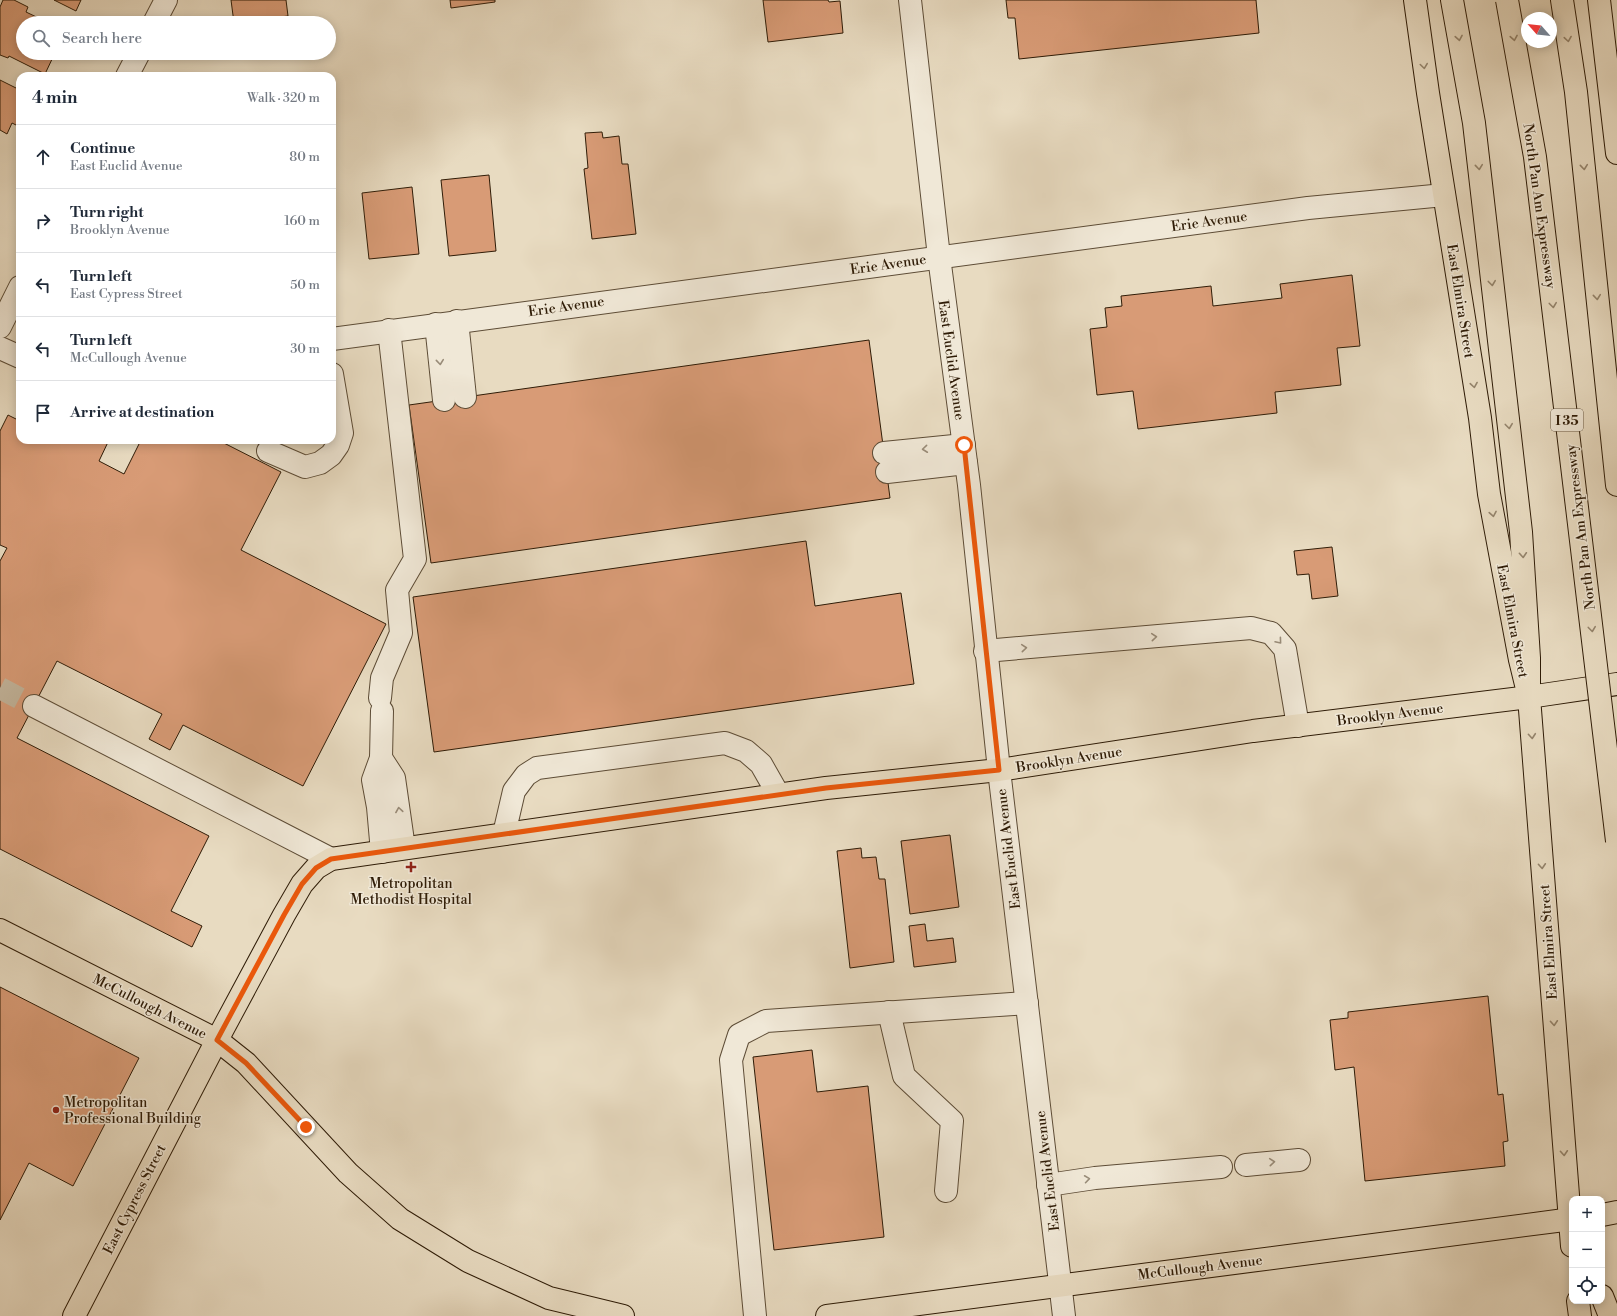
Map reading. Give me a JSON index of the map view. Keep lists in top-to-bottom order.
{
  "streets": {
    "main road": [
      "North Pan Am Expressway",
      "East Elmira Street",
      "I 35",
      "Brooklyn Avenue",
      "McCullough Avenue",
      "East Cypress Street"
    ],
    "street": ["Erie Avenue", "East Euclid Avenue"]
  },
  "crossings": [
    ["Erie Avenue", "East Elmira Street"],
    ["Erie Avenue", "East Euclid Avenue"],
    ["East Elmira Street", "Brooklyn Avenue"],
    ["East Euclid Avenue", "Brooklyn Avenue"],
    ["East Euclid Avenue", "McCullough Avenue"],
    ["Brooklyn Avenue", "East Cypress Street"],
    ["McCullough Avenue", "East Cypress Street"]
  ],
  "places": {
    "health": ["Metropolitan Methodist Hospital"],
    "other": ["Metropolitan Professional Building"]
  },
  "north": "top left",
  "page": {
    "search": "Search here",
    "heading": ["4 min", "Walk · 320 m"],
    "list": [
      ["Continue", "East Euclid Avenue", "80 m"],
      ["Turn right", "Brooklyn Avenue", "160 m"],
      ["Turn left", "East Cypress Street", "50 m"],
      ["Turn left", "McCullough Avenue", "30 m"],
      "Arrive at destination"
    ],
    "map_buttons": ["+", "−"]
  }
}
